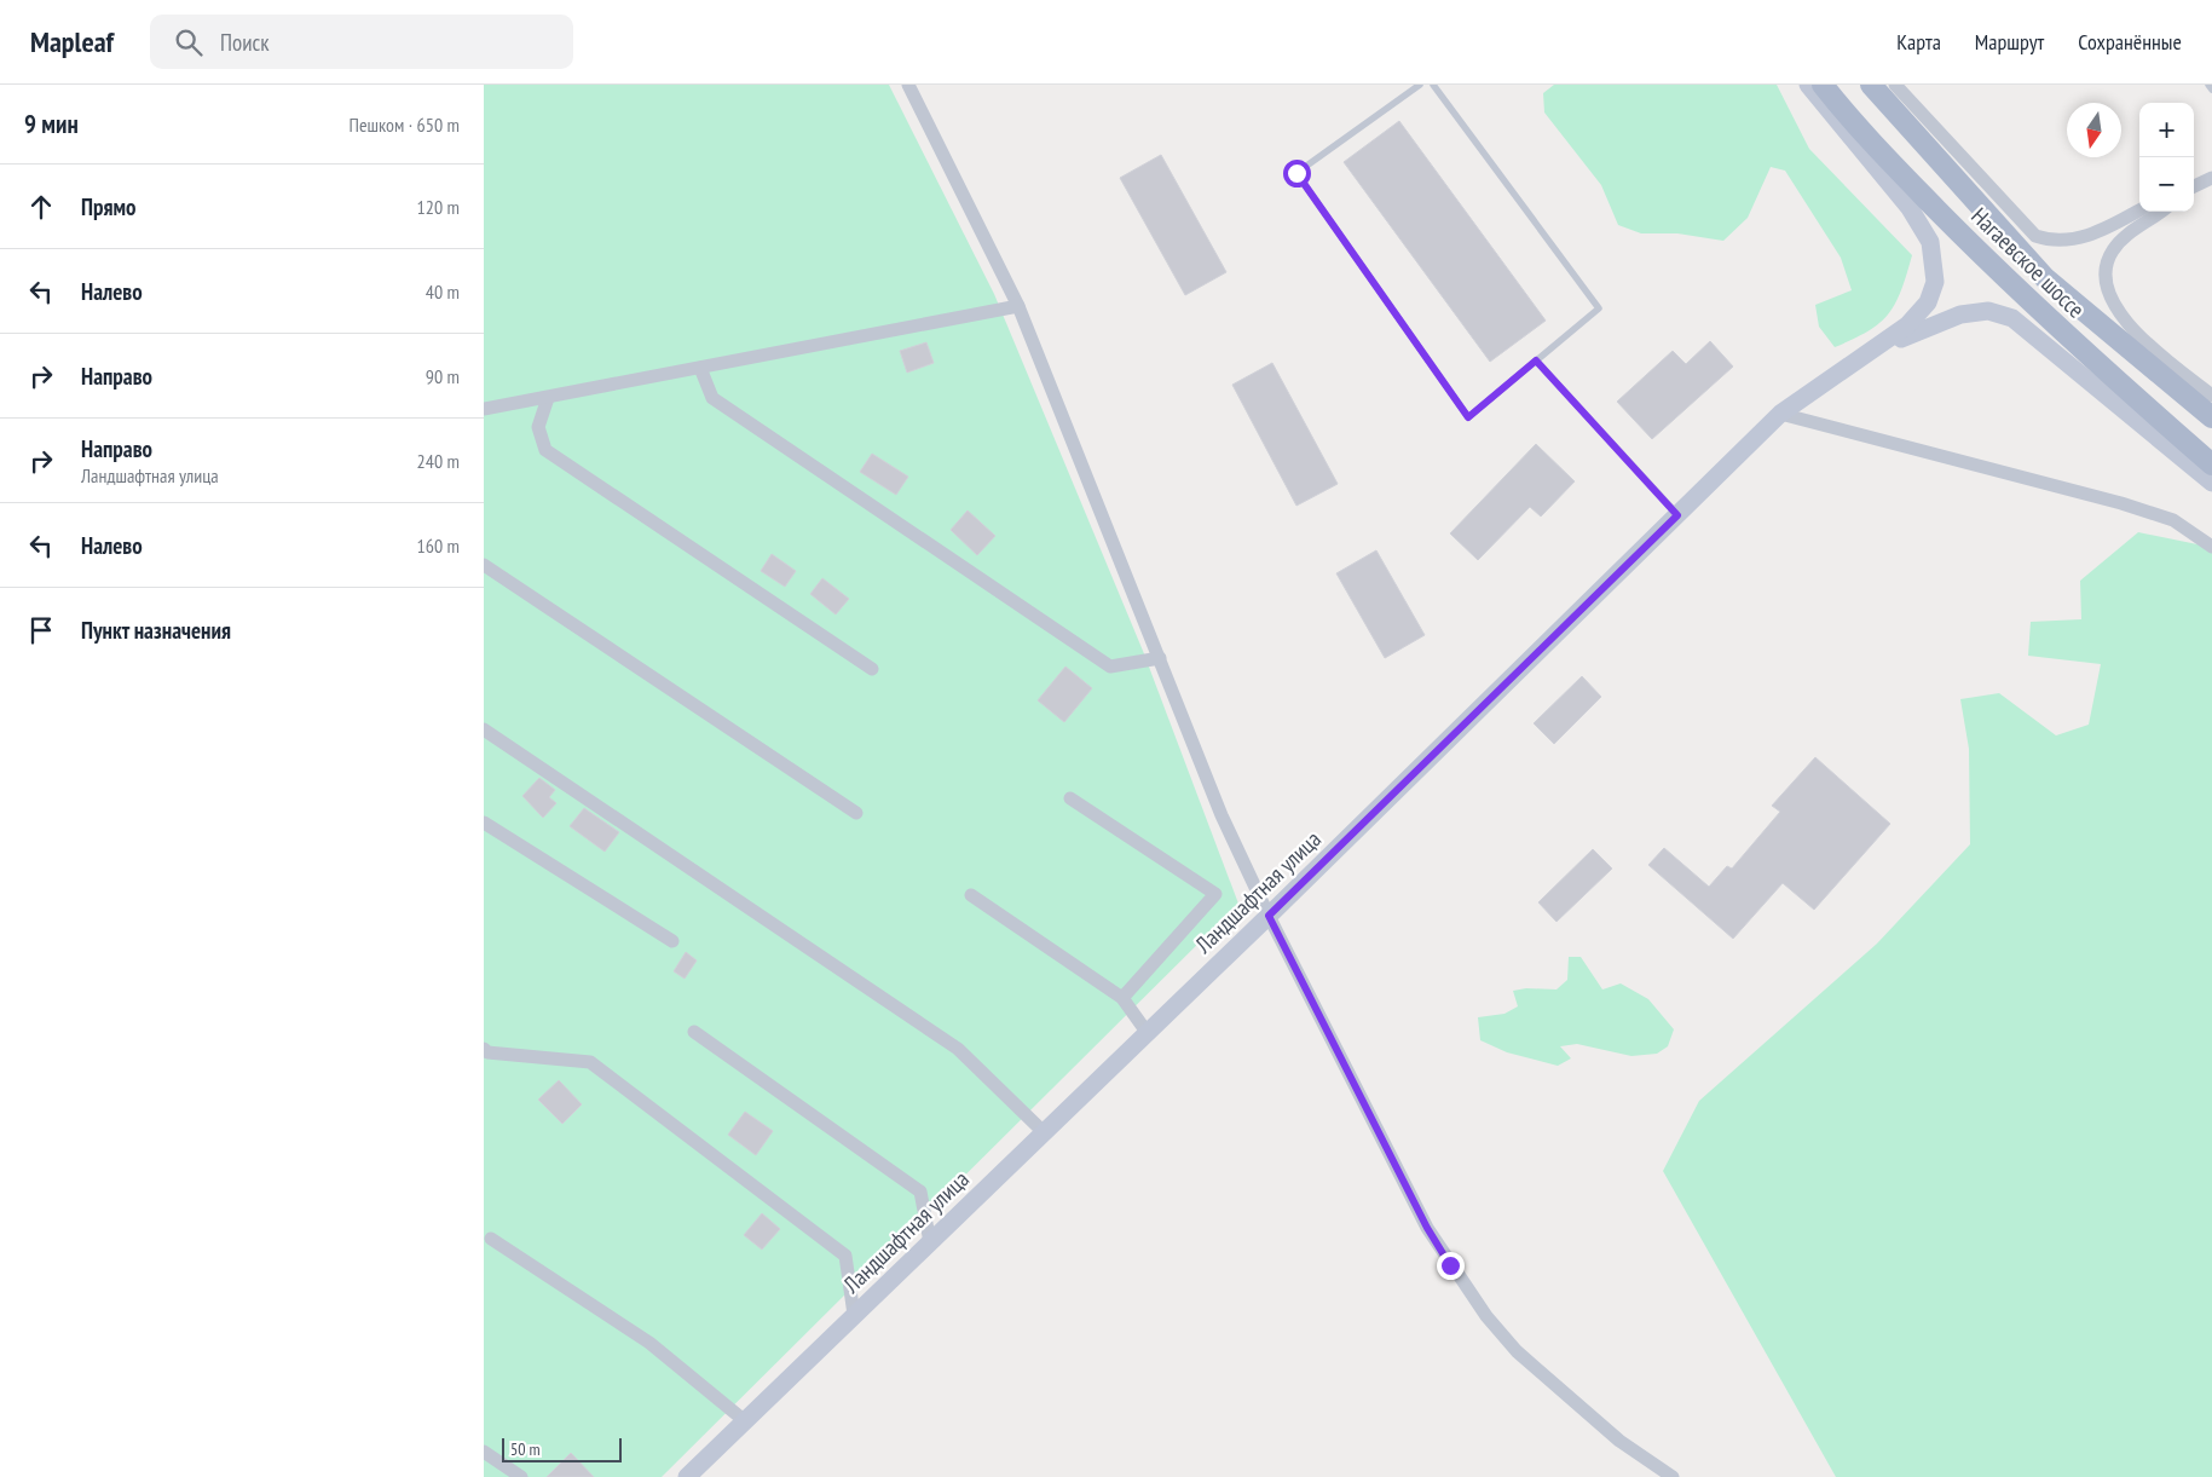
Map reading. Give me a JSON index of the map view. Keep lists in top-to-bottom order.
{
  "streets": {
    "main road": ["Нагаевское шоссе"],
    "street": ["Ландшафтная улица"]
  },
  "scale_bar": "50 m",
  "north": "bottom",
  "page": {
    "header": "Mapleaf",
    "search": "Поиск",
    "nav": ["Карта", "Маршрут", "Сохранённые"],
    "heading": ["9 мин", "Пешком · 650 m"],
    "map_buttons": ["+", "−"],
    "list": [
      ["Прямо", "120 m"],
      ["Налево", "40 m"],
      ["Направо", "90 m"],
      ["Направо", "Ландшафтная улица", "240 m"],
      ["Налево", "160 m"],
      "Пункт назначения"
    ],
    "scale": "50 m"
  }
}
